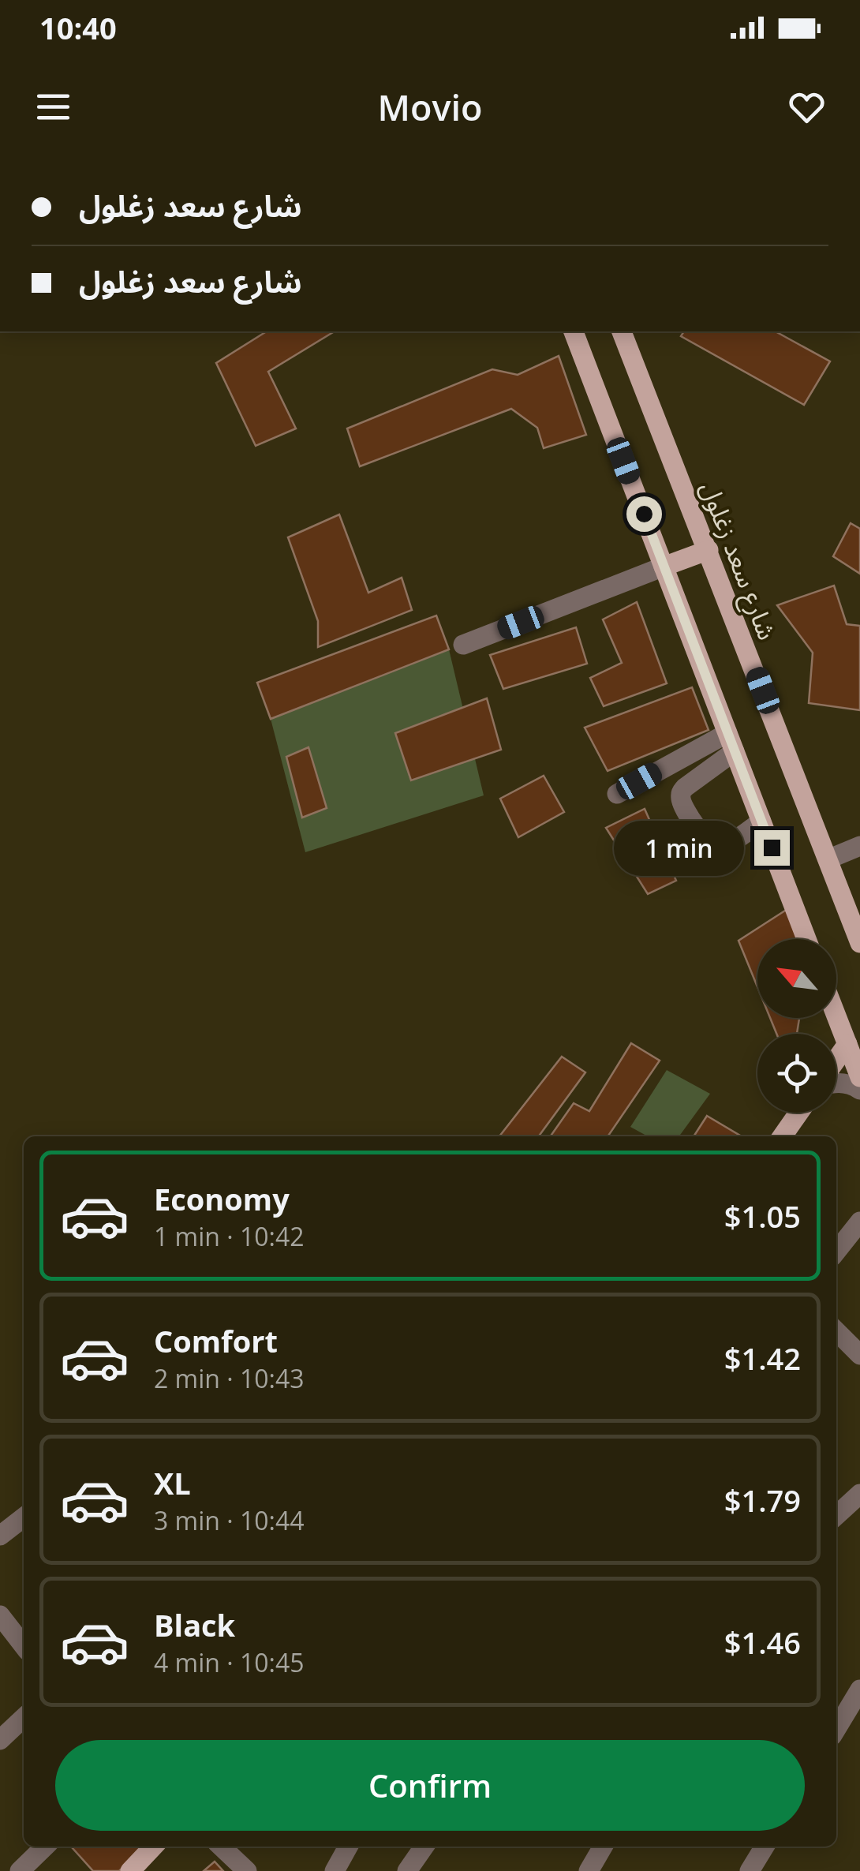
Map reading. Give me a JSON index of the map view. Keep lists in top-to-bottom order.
{
  "streets": {
    "main road": ["شارع سعد زغلول"]
  },
  "north": "top left",
  "page": {
    "status": "10:40",
    "header": "Movio",
    "banner": ["شارع سعد زغلول", "شارع سعد زغلول"],
    "bubble": "1 min",
    "list": [
      {
        "name": "Economy",
        "note": "1 min · 10:42",
        "value": "$1.05"
      },
      {
        "name": "Comfort",
        "note": "2 min · 10:43",
        "value": "$1.42"
      },
      {
        "name": "XL",
        "note": "3 min · 10:44",
        "value": "$1.79"
      },
      {
        "name": "Black",
        "note": "4 min · 10:45",
        "value": "$1.46"
      }
    ],
    "buttons": "Confirm"
  }
}
